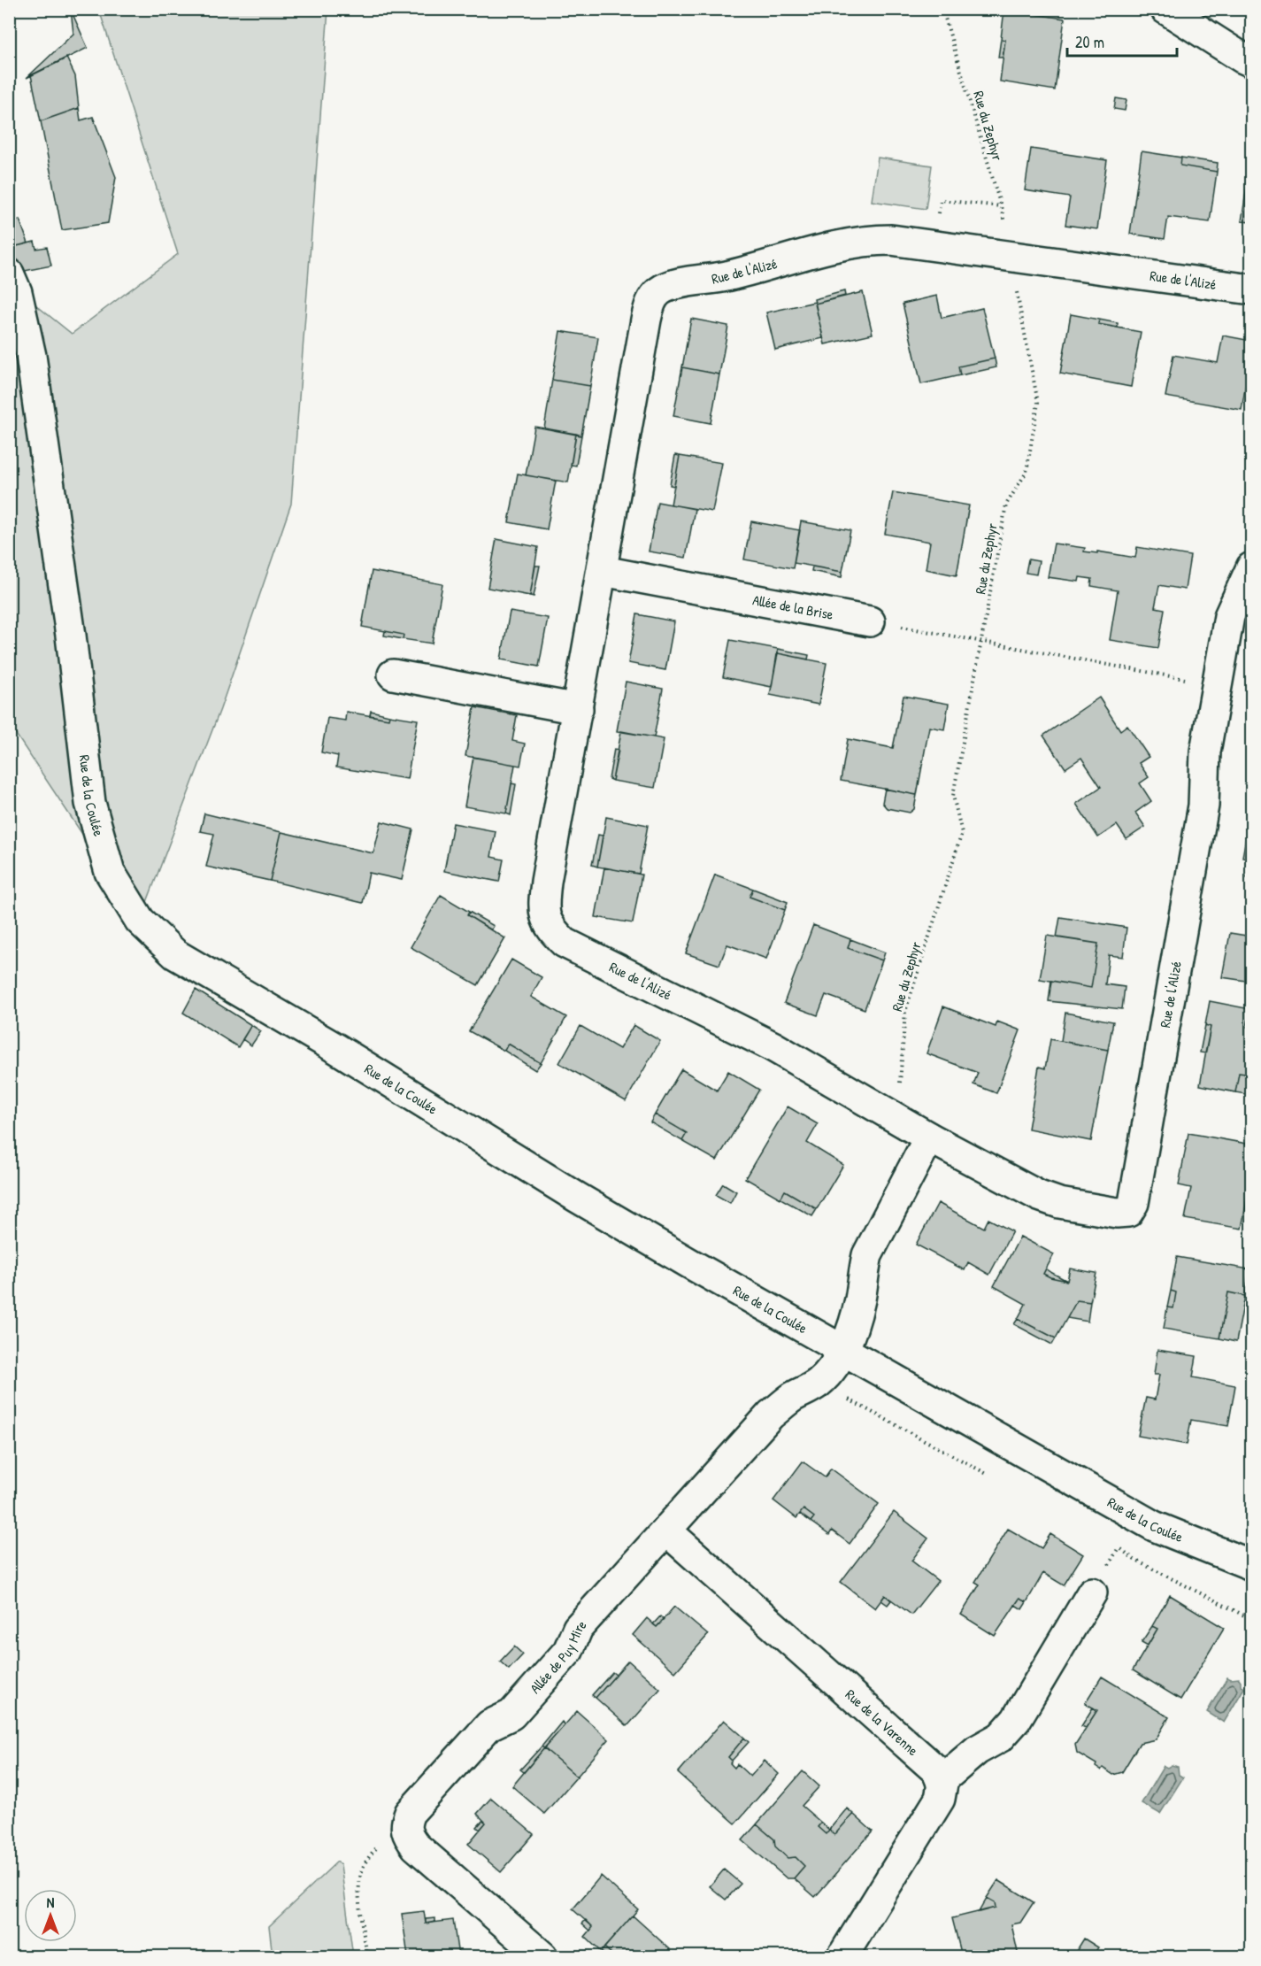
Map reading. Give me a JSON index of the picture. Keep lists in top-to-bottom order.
{
  "streets": {
    "street": [
      "Rue de l'Alizé",
      "Allée de la Brise",
      "Rue de la Coulée",
      "Allée de Puy Mire",
      "Rue de la Varenne"
    ],
    "path": ["Rue du Zephyr"]
  },
  "crossings": [
    ["Rue du Zephyr", "Rue de l'Alizé"],
    ["Rue de l'Alizé", "Allée de la Brise"],
    ["Rue de la Coulée", "Allée de Puy Mire"],
    ["Allée de Puy Mire", "Rue de la Varenne"]
  ],
  "scale_bar": "20 m",
  "north": "top"
}
